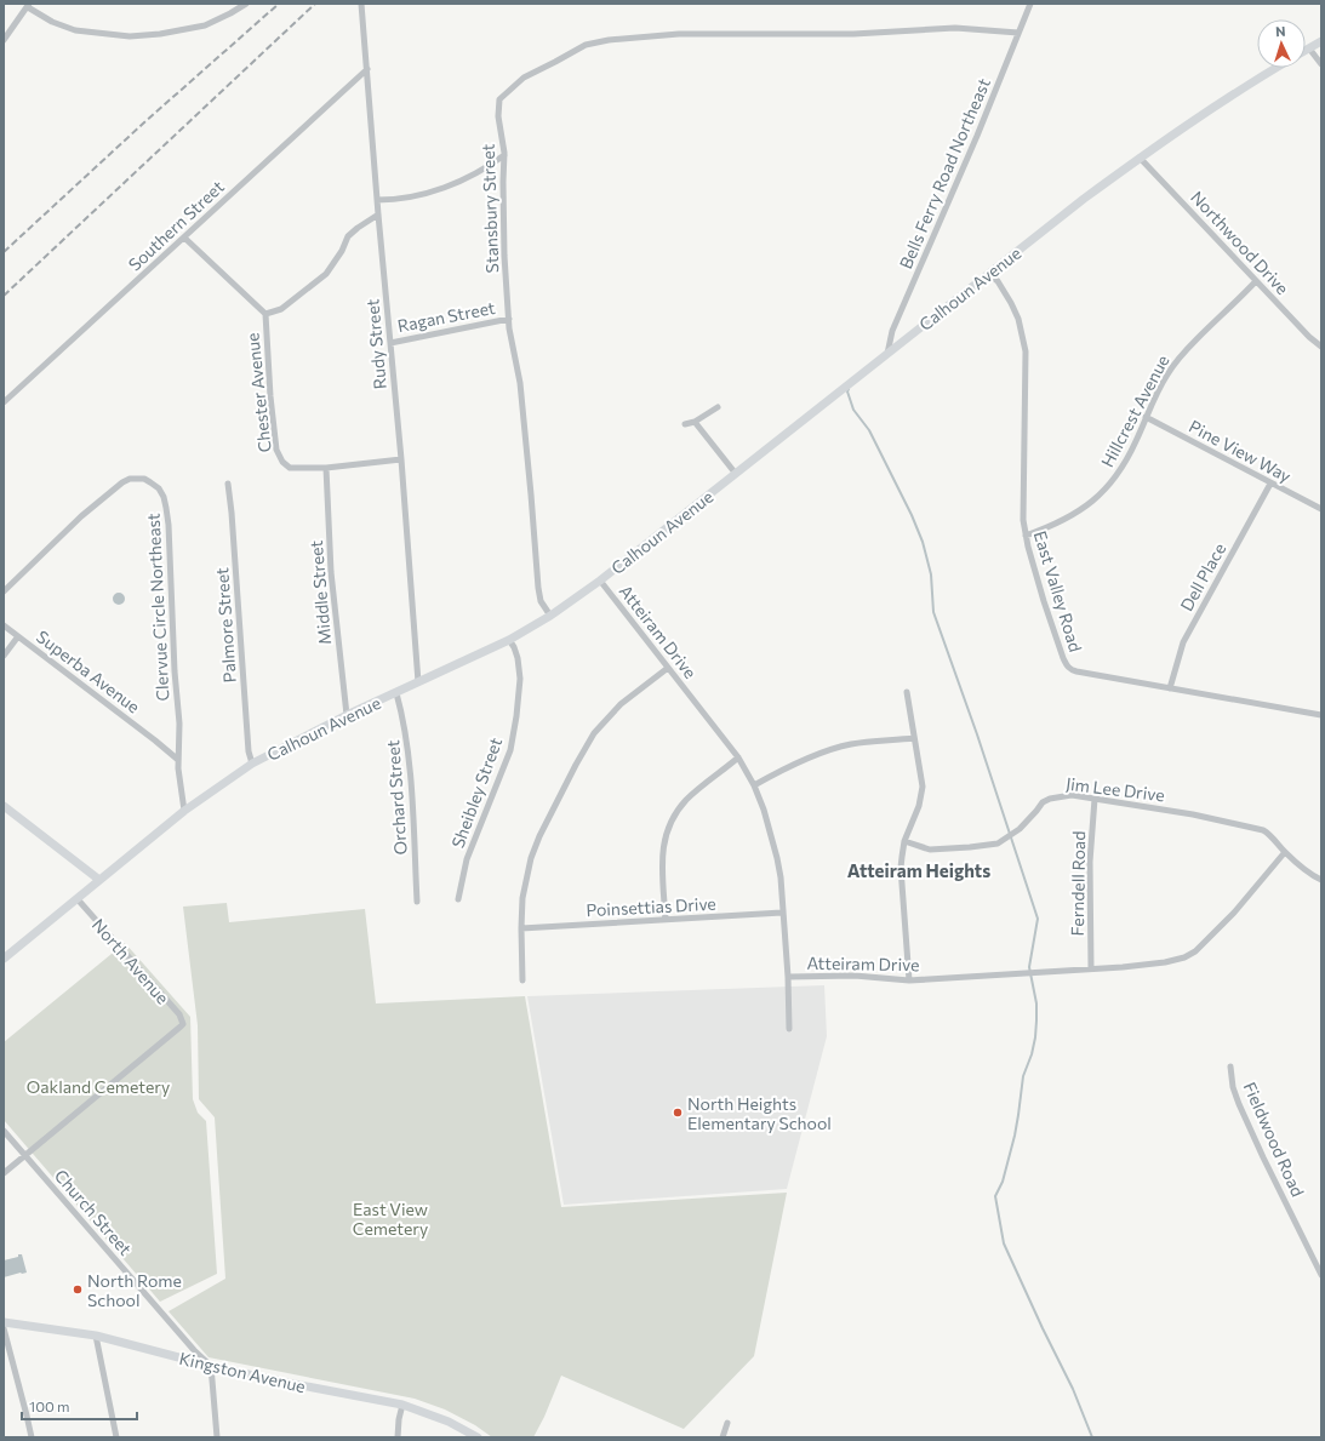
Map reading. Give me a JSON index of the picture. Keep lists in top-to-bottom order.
{
  "streets": {
    "street": [
      "Bells Ferry Road Northeast",
      "Stansbury Street",
      "Southern Street",
      "Northwood Drive",
      "Calhoun Avenue",
      "Ragan Street",
      "Rudy Street",
      "Chester Avenue",
      "Hillcrest Avenue",
      "Pine View Way",
      "Dell Place",
      "East Valley Road",
      "Middle Street",
      "Clervue Circle Northeast",
      "Palmore Street",
      "Atteiram Drive",
      "Superba Avenue",
      "Jim Lee Drive",
      "Sheibley Street",
      "Orchard Street",
      "Ferndell Road",
      "Poinsettias Drive",
      "North Avenue",
      "Fieldwood Road",
      "Church Street",
      "Kingston Avenue"
    ]
  },
  "crossings": [
    ["Bells Ferry Road Northeast", "Stansbury Street"],
    ["Bells Ferry Road Northeast", "Calhoun Avenue"],
    ["Stansbury Street", "Calhoun Avenue"],
    ["Stansbury Street", "Ragan Street"],
    ["Southern Street", "Rudy Street"],
    ["Southern Street", "Chester Avenue"],
    ["Northwood Drive", "Calhoun Avenue"],
    ["Northwood Drive", "Hillcrest Avenue"],
    ["Calhoun Avenue", "Rudy Street"],
    ["Calhoun Avenue", "East Valley Road"],
    ["Calhoun Avenue", "Middle Street"],
    ["Calhoun Avenue", "Clervue Circle Northeast"],
    ["Calhoun Avenue", "Palmore Street"],
    ["Calhoun Avenue", "Atteiram Drive"],
    ["Calhoun Avenue", "Sheibley Street"],
    ["Calhoun Avenue", "Orchard Street"],
    ["Calhoun Avenue", "North Avenue"],
    ["Ragan Street", "Rudy Street"],
    ["Chester Avenue", "Middle Street"],
    ["Hillcrest Avenue", "Pine View Way"],
    ["Hillcrest Avenue", "East Valley Road"],
    ["Pine View Way", "Dell Place"],
    ["Dell Place", "East Valley Road"],
    ["Clervue Circle Northeast", "Superba Avenue"],
    ["Atteiram Drive", "Jim Lee Drive"],
    ["Atteiram Drive", "Ferndell Road"],
    ["Atteiram Drive", "Poinsettias Drive"],
    ["Jim Lee Drive", "Ferndell Road"],
    ["North Avenue", "Church Street"],
    ["Church Street", "Kingston Avenue"]
  ],
  "districts": ["Atteiram Heights"],
  "parks": ["Oakland Cemetery", "East View Cemetery"],
  "places": ["North Heights Elementary School", "North Rome School"],
  "scale_bar": "100 m",
  "north": "top"
}
